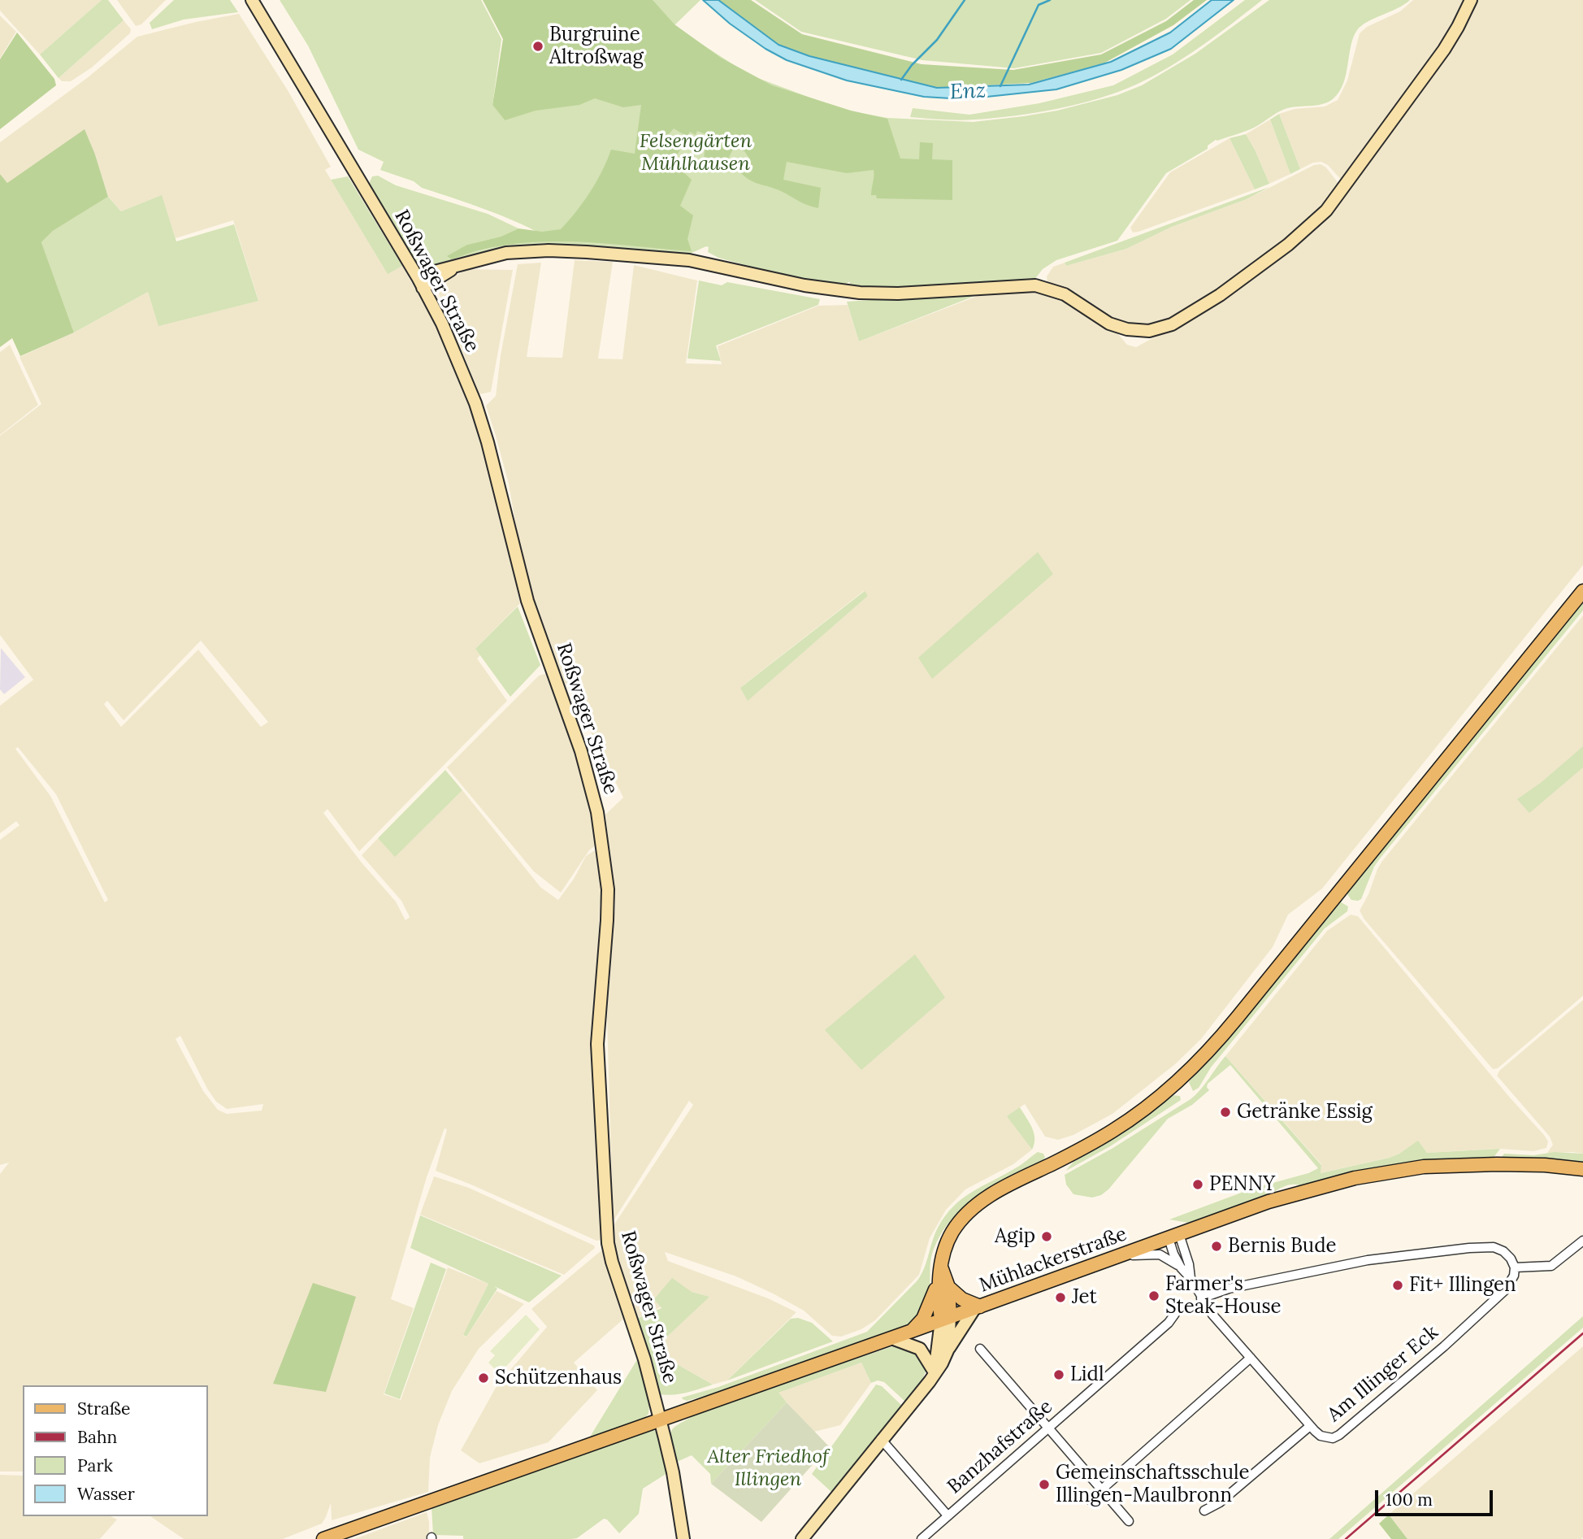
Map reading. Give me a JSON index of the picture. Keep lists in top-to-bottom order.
{
  "streets": {
    "main road": ["Mühlackerstraße"],
    "street": ["Roßwager Straße", "Am Illinger Eck", "Banzhafstraße"]
  },
  "crossings": [
    ["Roßwager Straße", "Mühlackerstraße"]
  ],
  "water": ["Enz"],
  "parks": ["Felsengärten Mühlhausen", "Alter Friedhof Illingen"],
  "places": [
    "Burgruine Altroßwag",
    "Getränke Essig",
    "PENNY",
    "Agip",
    "Bernis Bude",
    "Fit+ Illingen",
    "Farmer's Steak-House",
    "Jet",
    "Lidl",
    "Schützenhaus",
    "Gemeinschaftsschule Illingen-Maulbronn"
  ],
  "legend": [
    "Straße",
    "Bahn",
    "Park",
    "Wasser"
  ],
  "scale_bar": "100 m"
}
